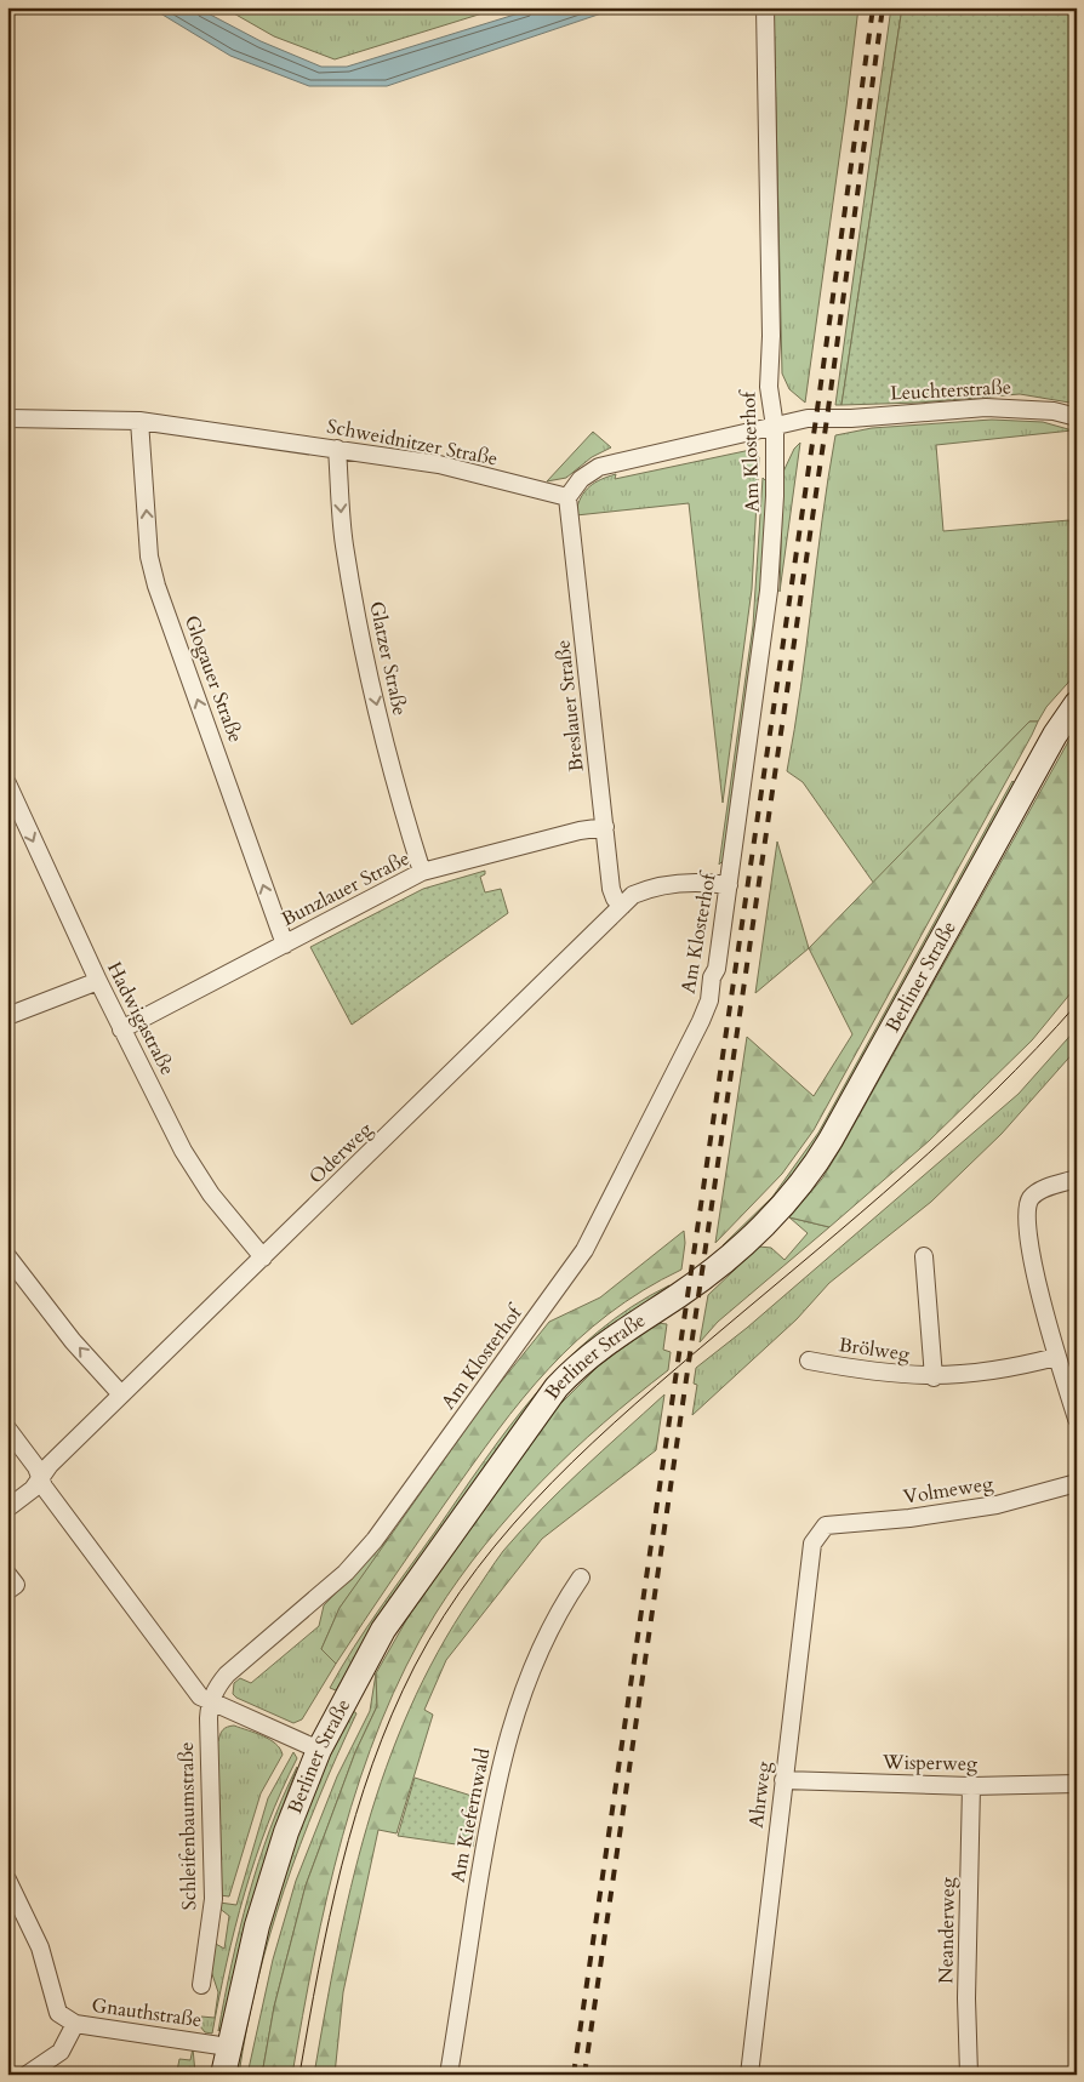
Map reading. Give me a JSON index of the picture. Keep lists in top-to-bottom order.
{
  "streets": {
    "main road": ["Berliner Straße"],
    "street": [
      "Leuchterstraße",
      "Schweidnitzer Straße",
      "Am Klosterhof",
      "Glatzer Straße",
      "Glogauer Straße",
      "Breslauer Straße",
      "Bunzlauer Straße",
      "Hadwigastraße",
      "Oderweg",
      "Brölweg",
      "Volmeweg",
      "Wisperweg",
      "Ahrweg",
      "Am Kiefernwald",
      "Schleifenbaumstraße",
      "Neanderweg",
      "Gnauthstraße"
    ]
  },
  "crossings": [
    ["Leuchterstraße", "Am Klosterhof"],
    ["Schweidnitzer Straße", "Glatzer Straße"],
    ["Schweidnitzer Straße", "Glogauer Straße"],
    ["Schweidnitzer Straße", "Breslauer Straße"],
    ["Am Klosterhof", "Oderweg"],
    ["Am Klosterhof", "Schleifenbaumstraße"],
    ["Glatzer Straße", "Bunzlauer Straße"],
    ["Glogauer Straße", "Bunzlauer Straße"],
    ["Breslauer Straße", "Bunzlauer Straße"],
    ["Breslauer Straße", "Oderweg"],
    ["Bunzlauer Straße", "Hadwigastraße"],
    ["Berliner Straße", "Gnauthstraße"],
    ["Hadwigastraße", "Oderweg"],
    ["Volmeweg", "Ahrweg"],
    ["Wisperweg", "Ahrweg"],
    ["Wisperweg", "Neanderweg"]
  ],
  "one_way": ["Glatzer Straße", "Glogauer Straße", "Hadwigastraße"]
}
